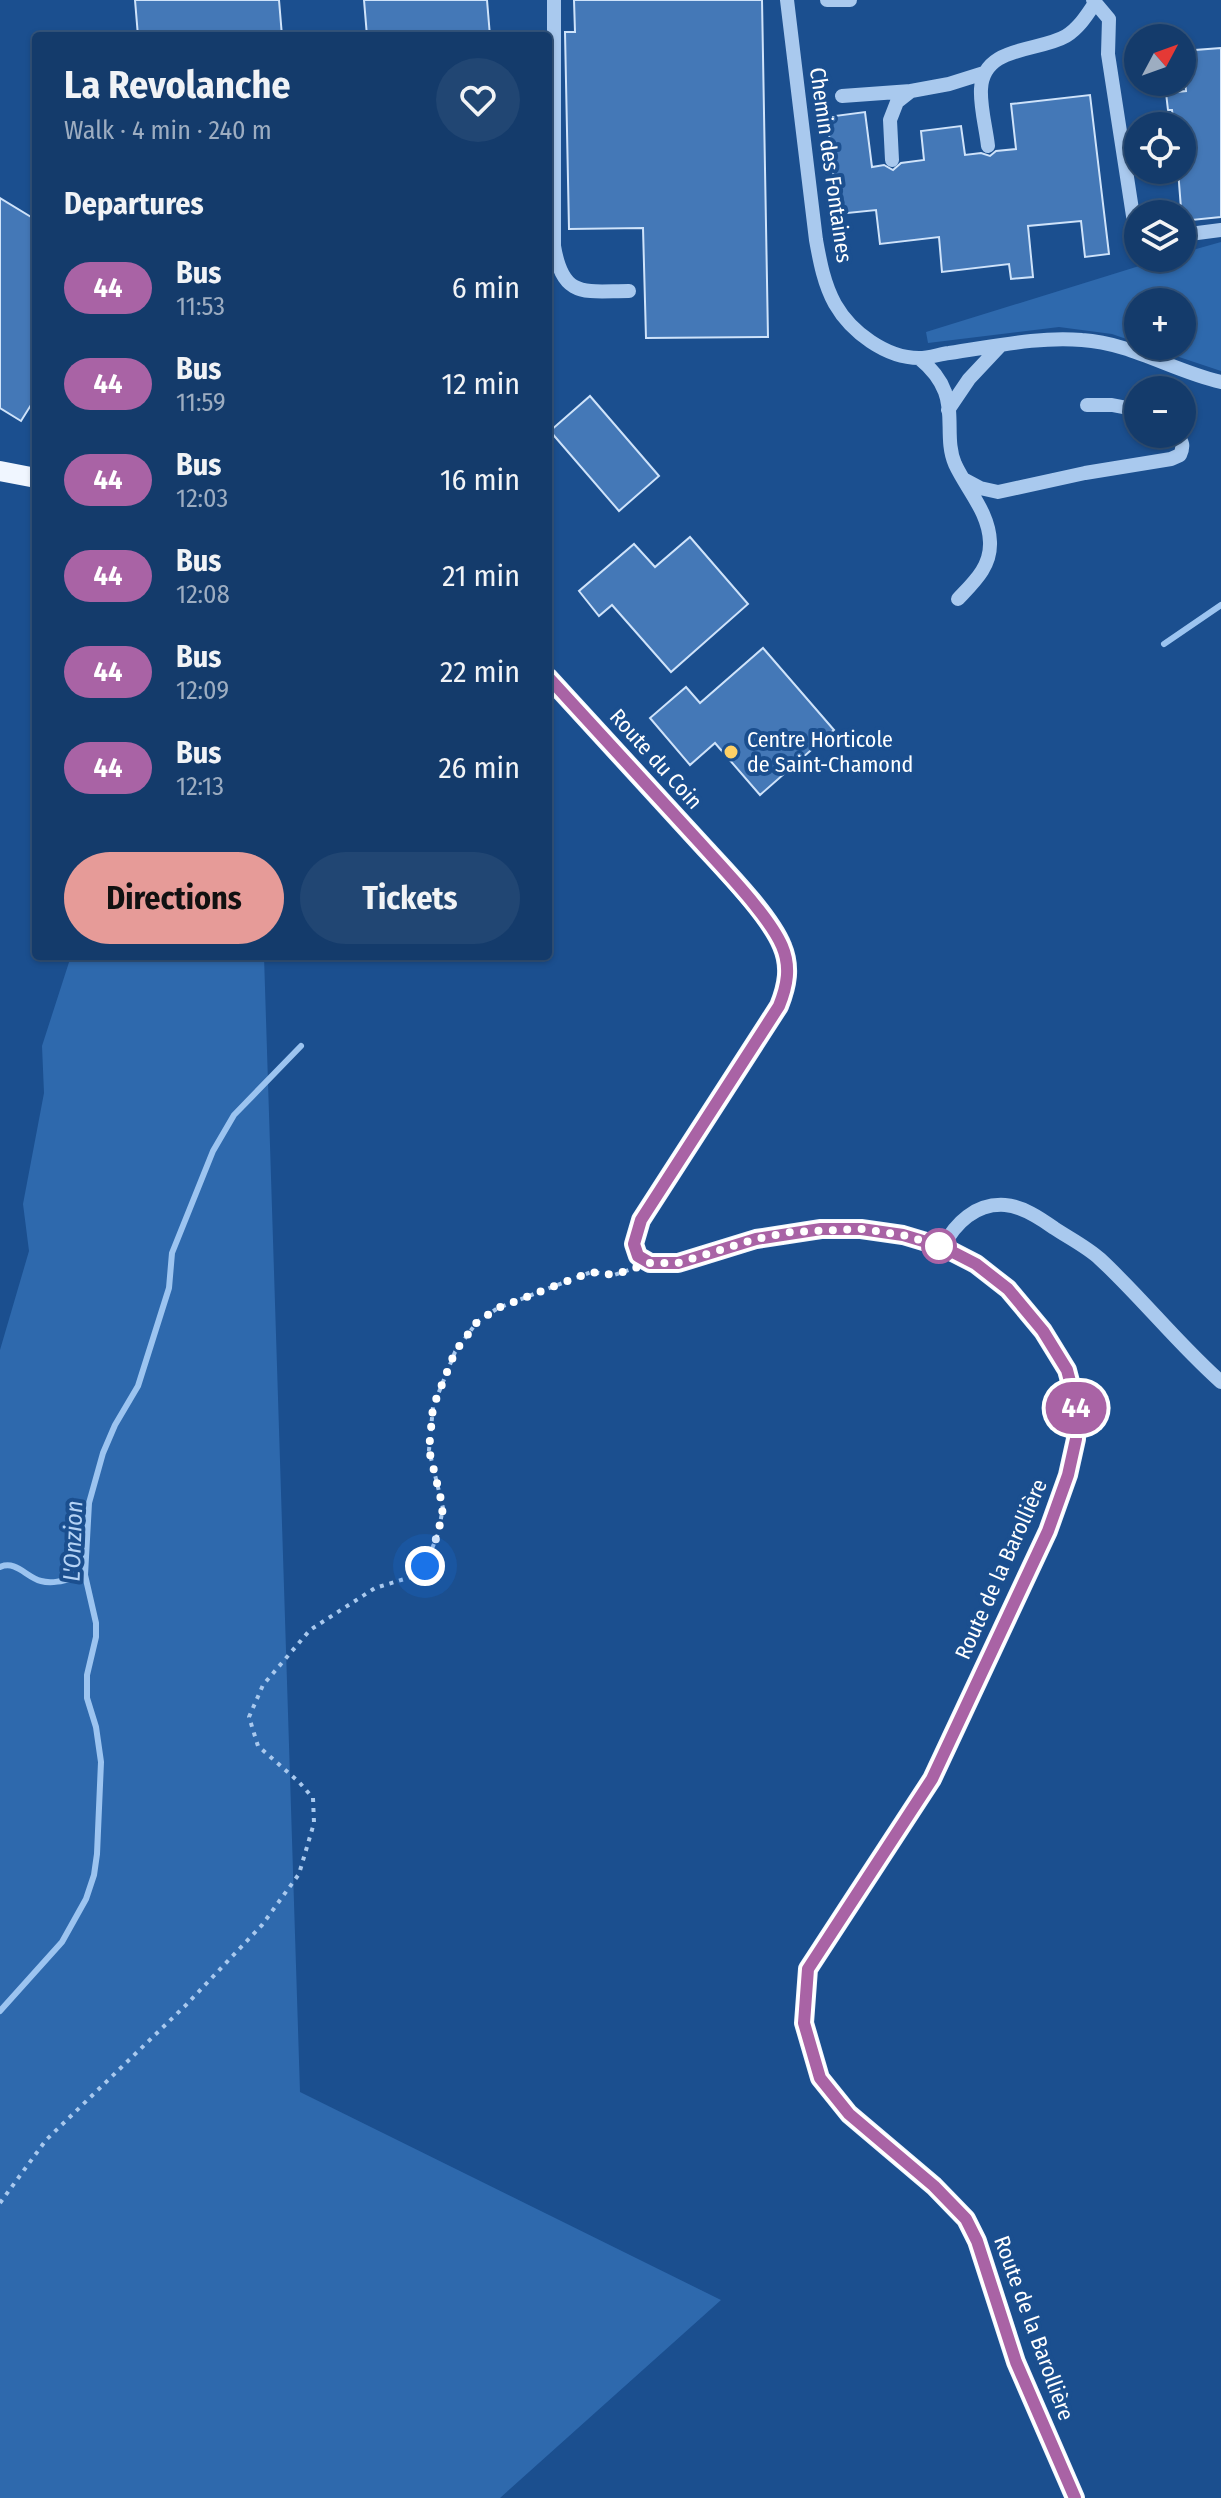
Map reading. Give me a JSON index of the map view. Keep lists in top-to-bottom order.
{
  "streets": {
    "main road": ["Route du Coin", "Route de la Barollière"],
    "street": ["Chemin des Fontaines"]
  },
  "crossings": [
    ["Route du Coin", "Route de la Barollière"]
  ],
  "water": ["L'Onzion"],
  "places": ["Centre Horticole de Saint-Chamond"],
  "lines": ["bus line 44"],
  "north": "top right",
  "page": {
    "on_map": "44",
    "map_buttons": ["+", "−"],
    "heading": [
      ["La Revolanche", "Walk · 4 min · 240 m"],
      "Departures"
    ],
    "list": [
      {
        "mark": "44",
        "name": "Bus",
        "note": "11:53",
        "value": "6 min"
      },
      {
        "mark": "44",
        "name": "Bus",
        "note": "11:59",
        "value": "12 min"
      },
      {
        "mark": "44",
        "name": "Bus",
        "note": "12:03",
        "value": "16 min"
      },
      {
        "mark": "44",
        "name": "Bus",
        "note": "12:08",
        "value": "21 min"
      },
      {
        "mark": "44",
        "name": "Bus",
        "note": "12:09",
        "value": "22 min"
      },
      {
        "mark": "44",
        "name": "Bus",
        "note": "12:13",
        "value": "26 min"
      }
    ],
    "buttons": ["Directions", "Tickets"]
  }
}
